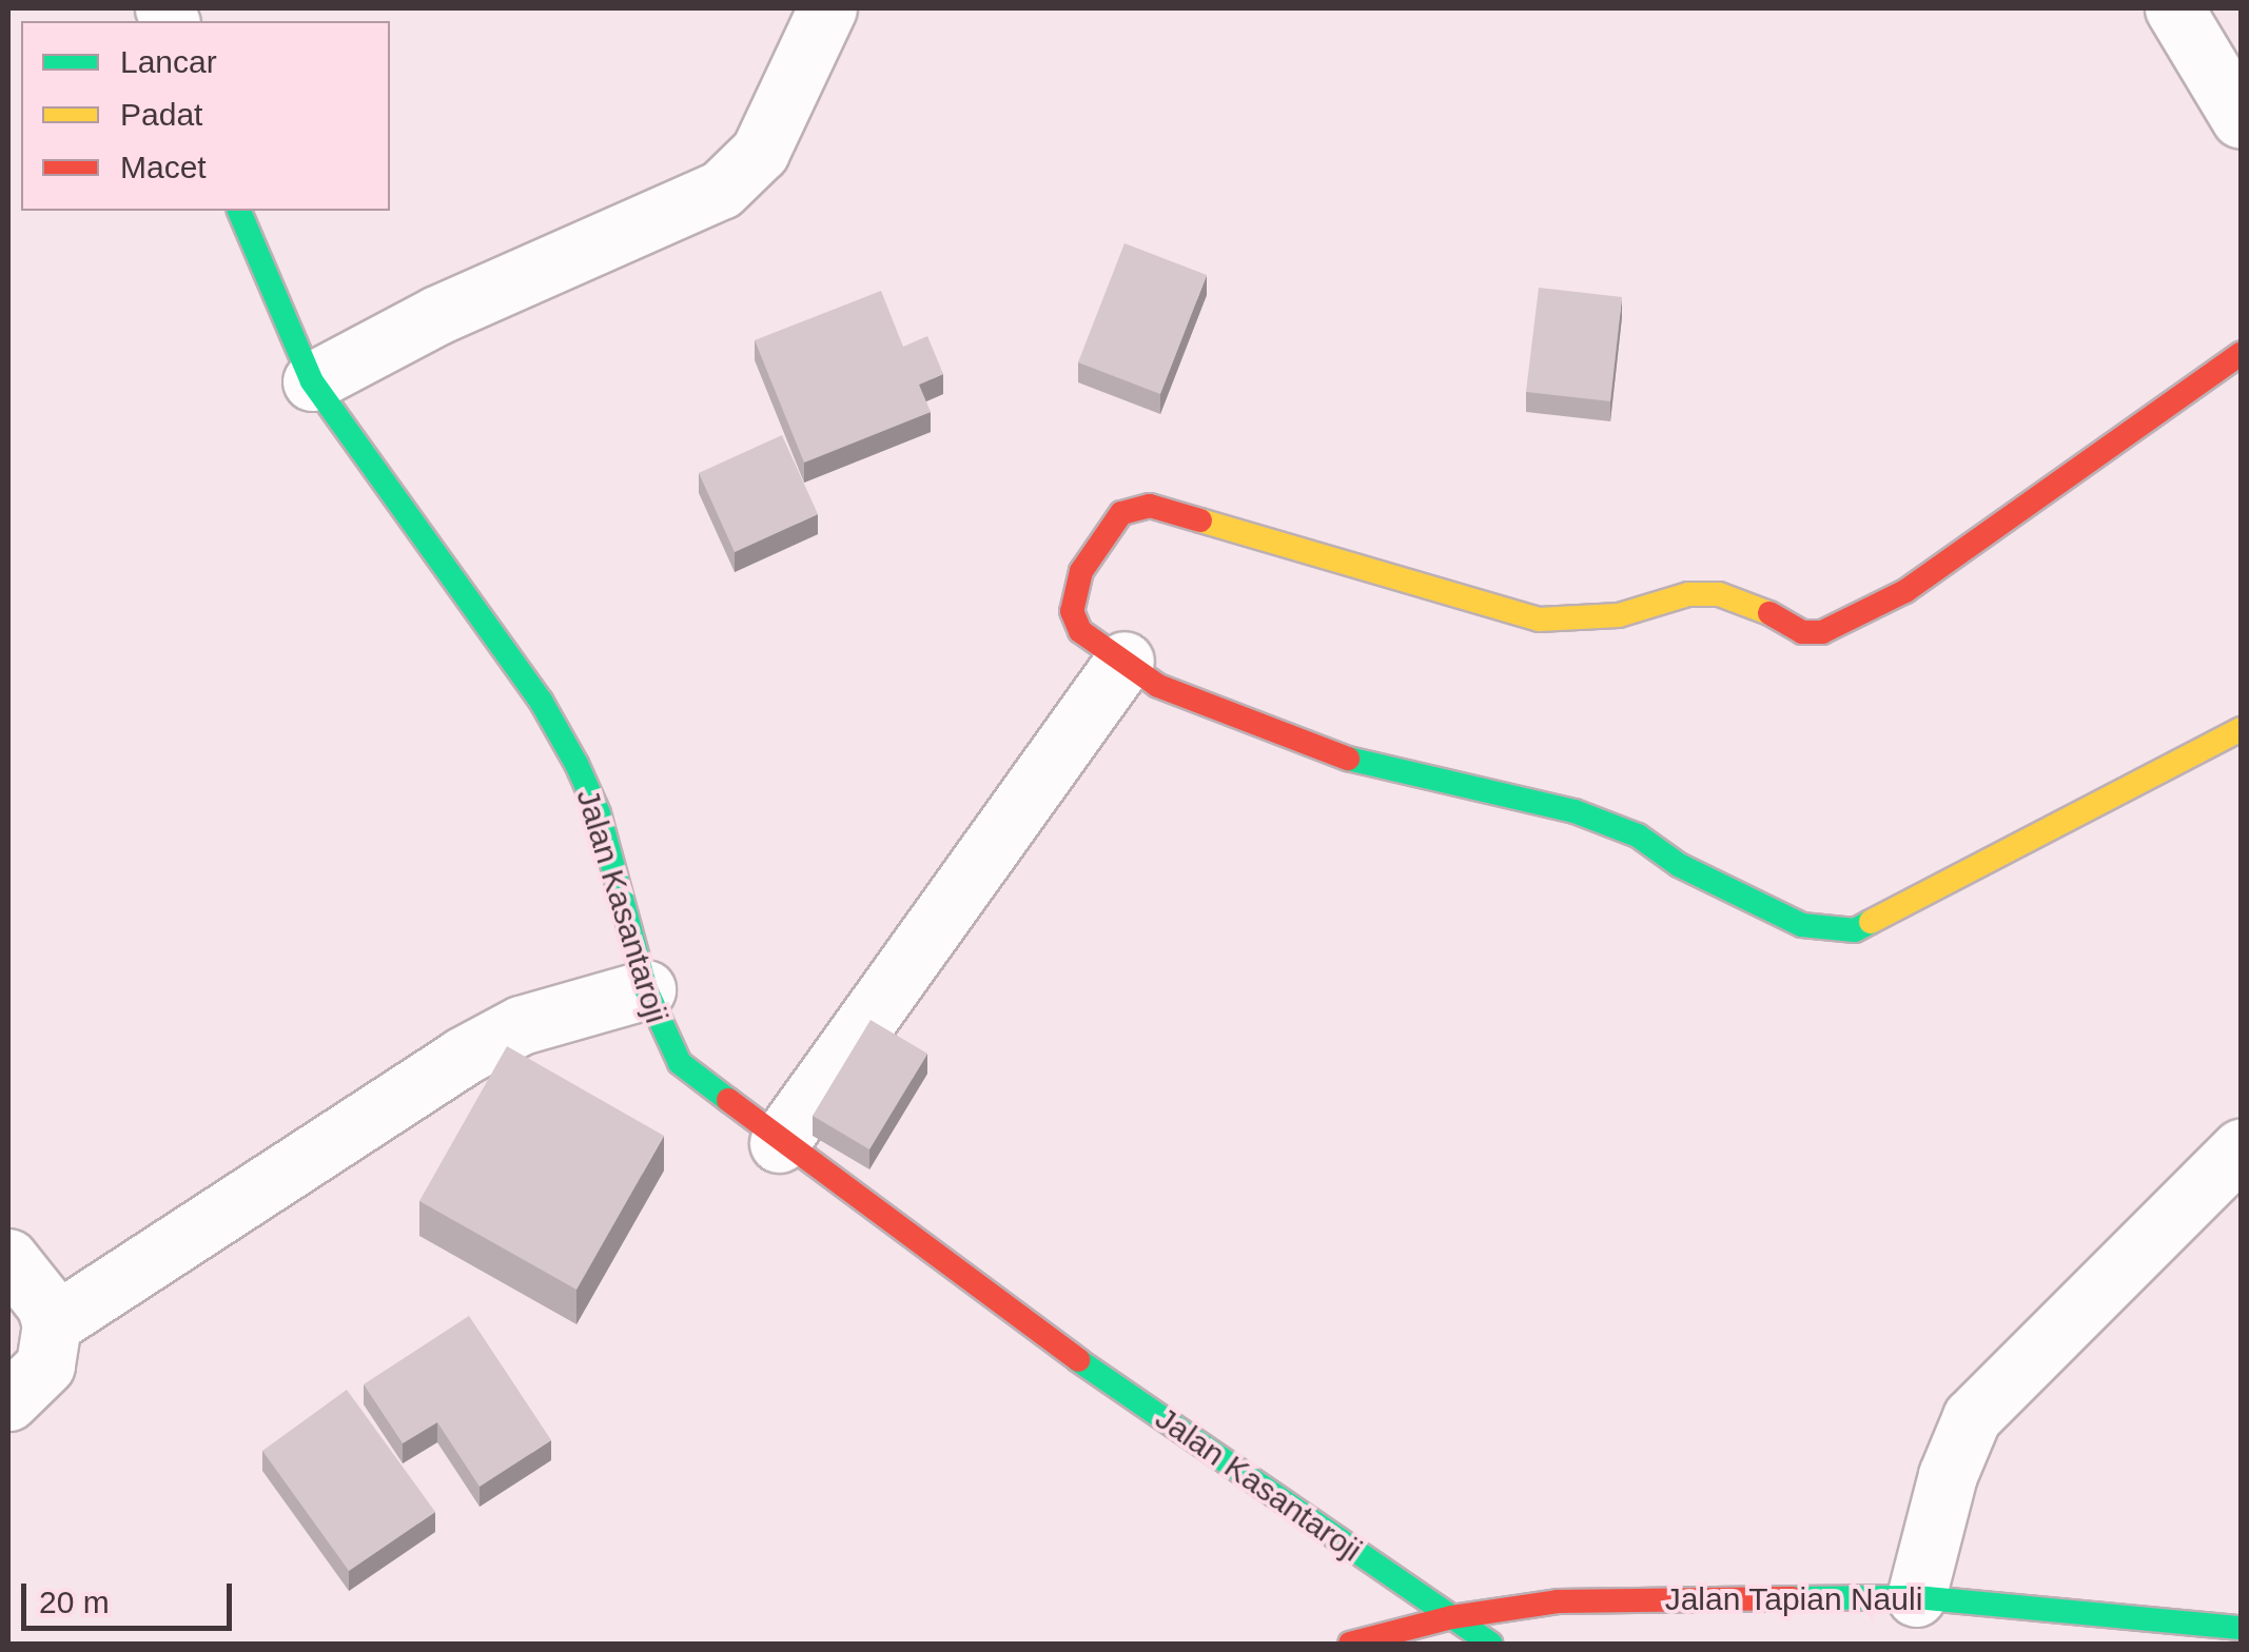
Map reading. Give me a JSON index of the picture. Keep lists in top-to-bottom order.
{
  "streets": {
    "street": ["Jalan Kasantaroji", "Jalan Tapian Nauli"]
  },
  "crossings": [
    ["Jalan Kasantaroji", "Jalan Tapian Nauli"]
  ],
  "legend": ["Lancar", "Padat", "Macet"],
  "scale_bar": "20 m"
}
